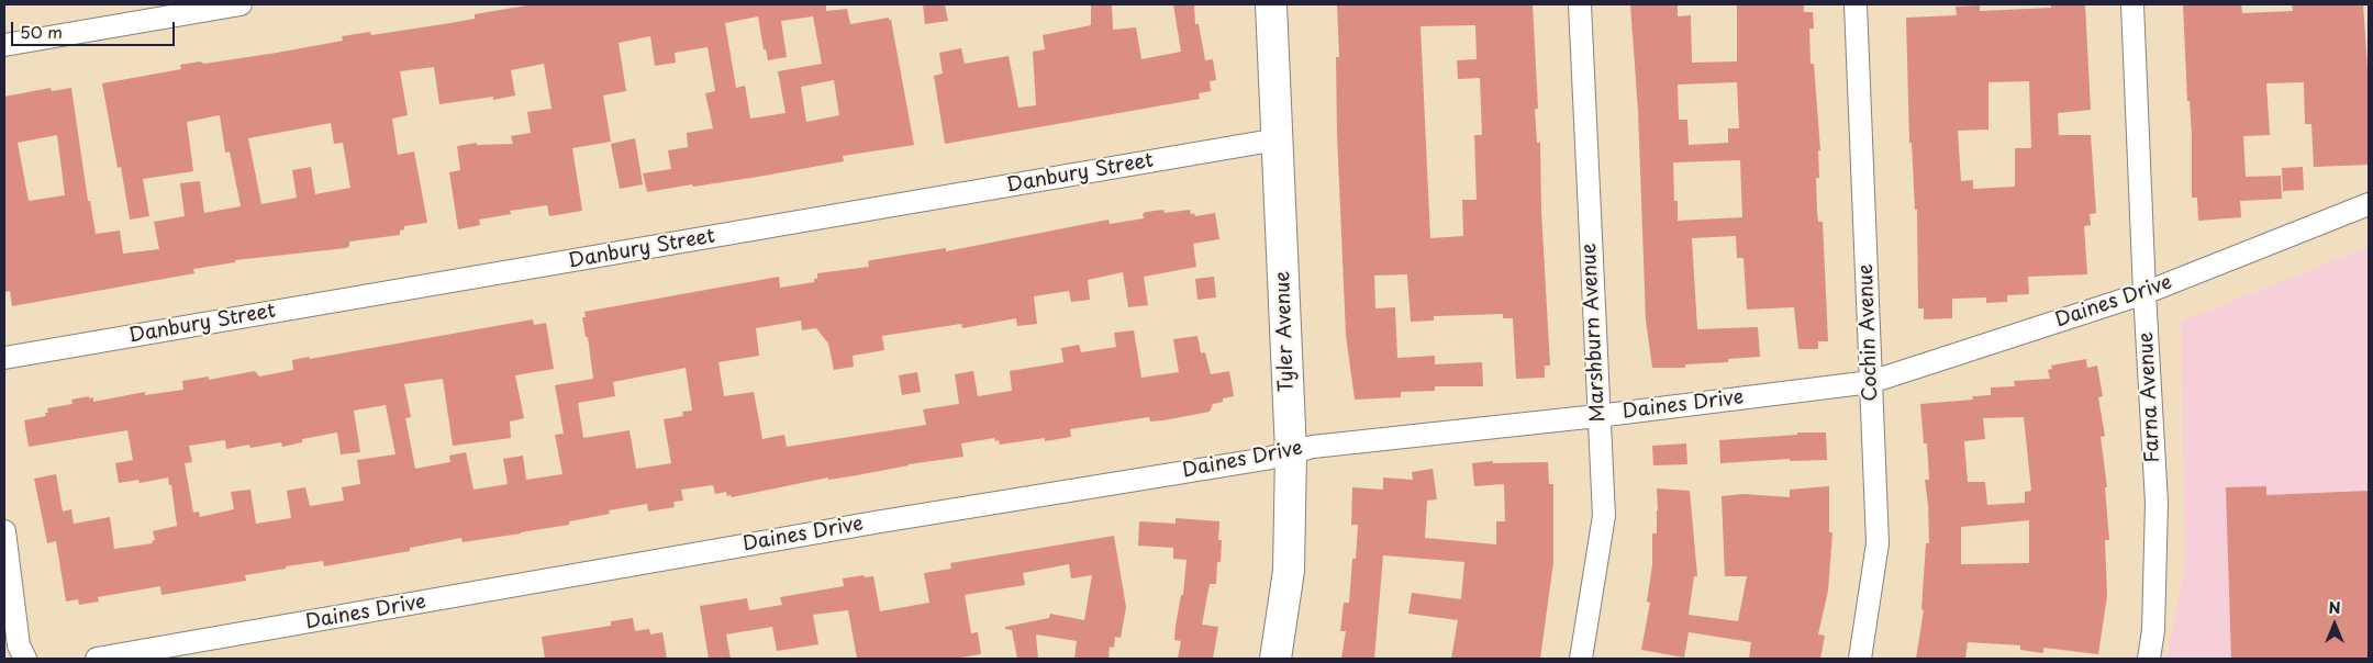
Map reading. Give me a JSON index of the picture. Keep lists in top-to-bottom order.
{
  "streets": {
    "street": [
      "Danbury Street",
      "Daines Drive",
      "Tyler Avenue",
      "Marshburn Avenue",
      "Cochin Avenue",
      "Farna Avenue"
    ]
  },
  "crossings": [
    ["Danbury Street", "Tyler Avenue"],
    ["Daines Drive", "Tyler Avenue"],
    ["Daines Drive", "Marshburn Avenue"],
    ["Daines Drive", "Cochin Avenue"],
    ["Daines Drive", "Farna Avenue"]
  ],
  "scale_bar": "50 m",
  "north": "top"
}
